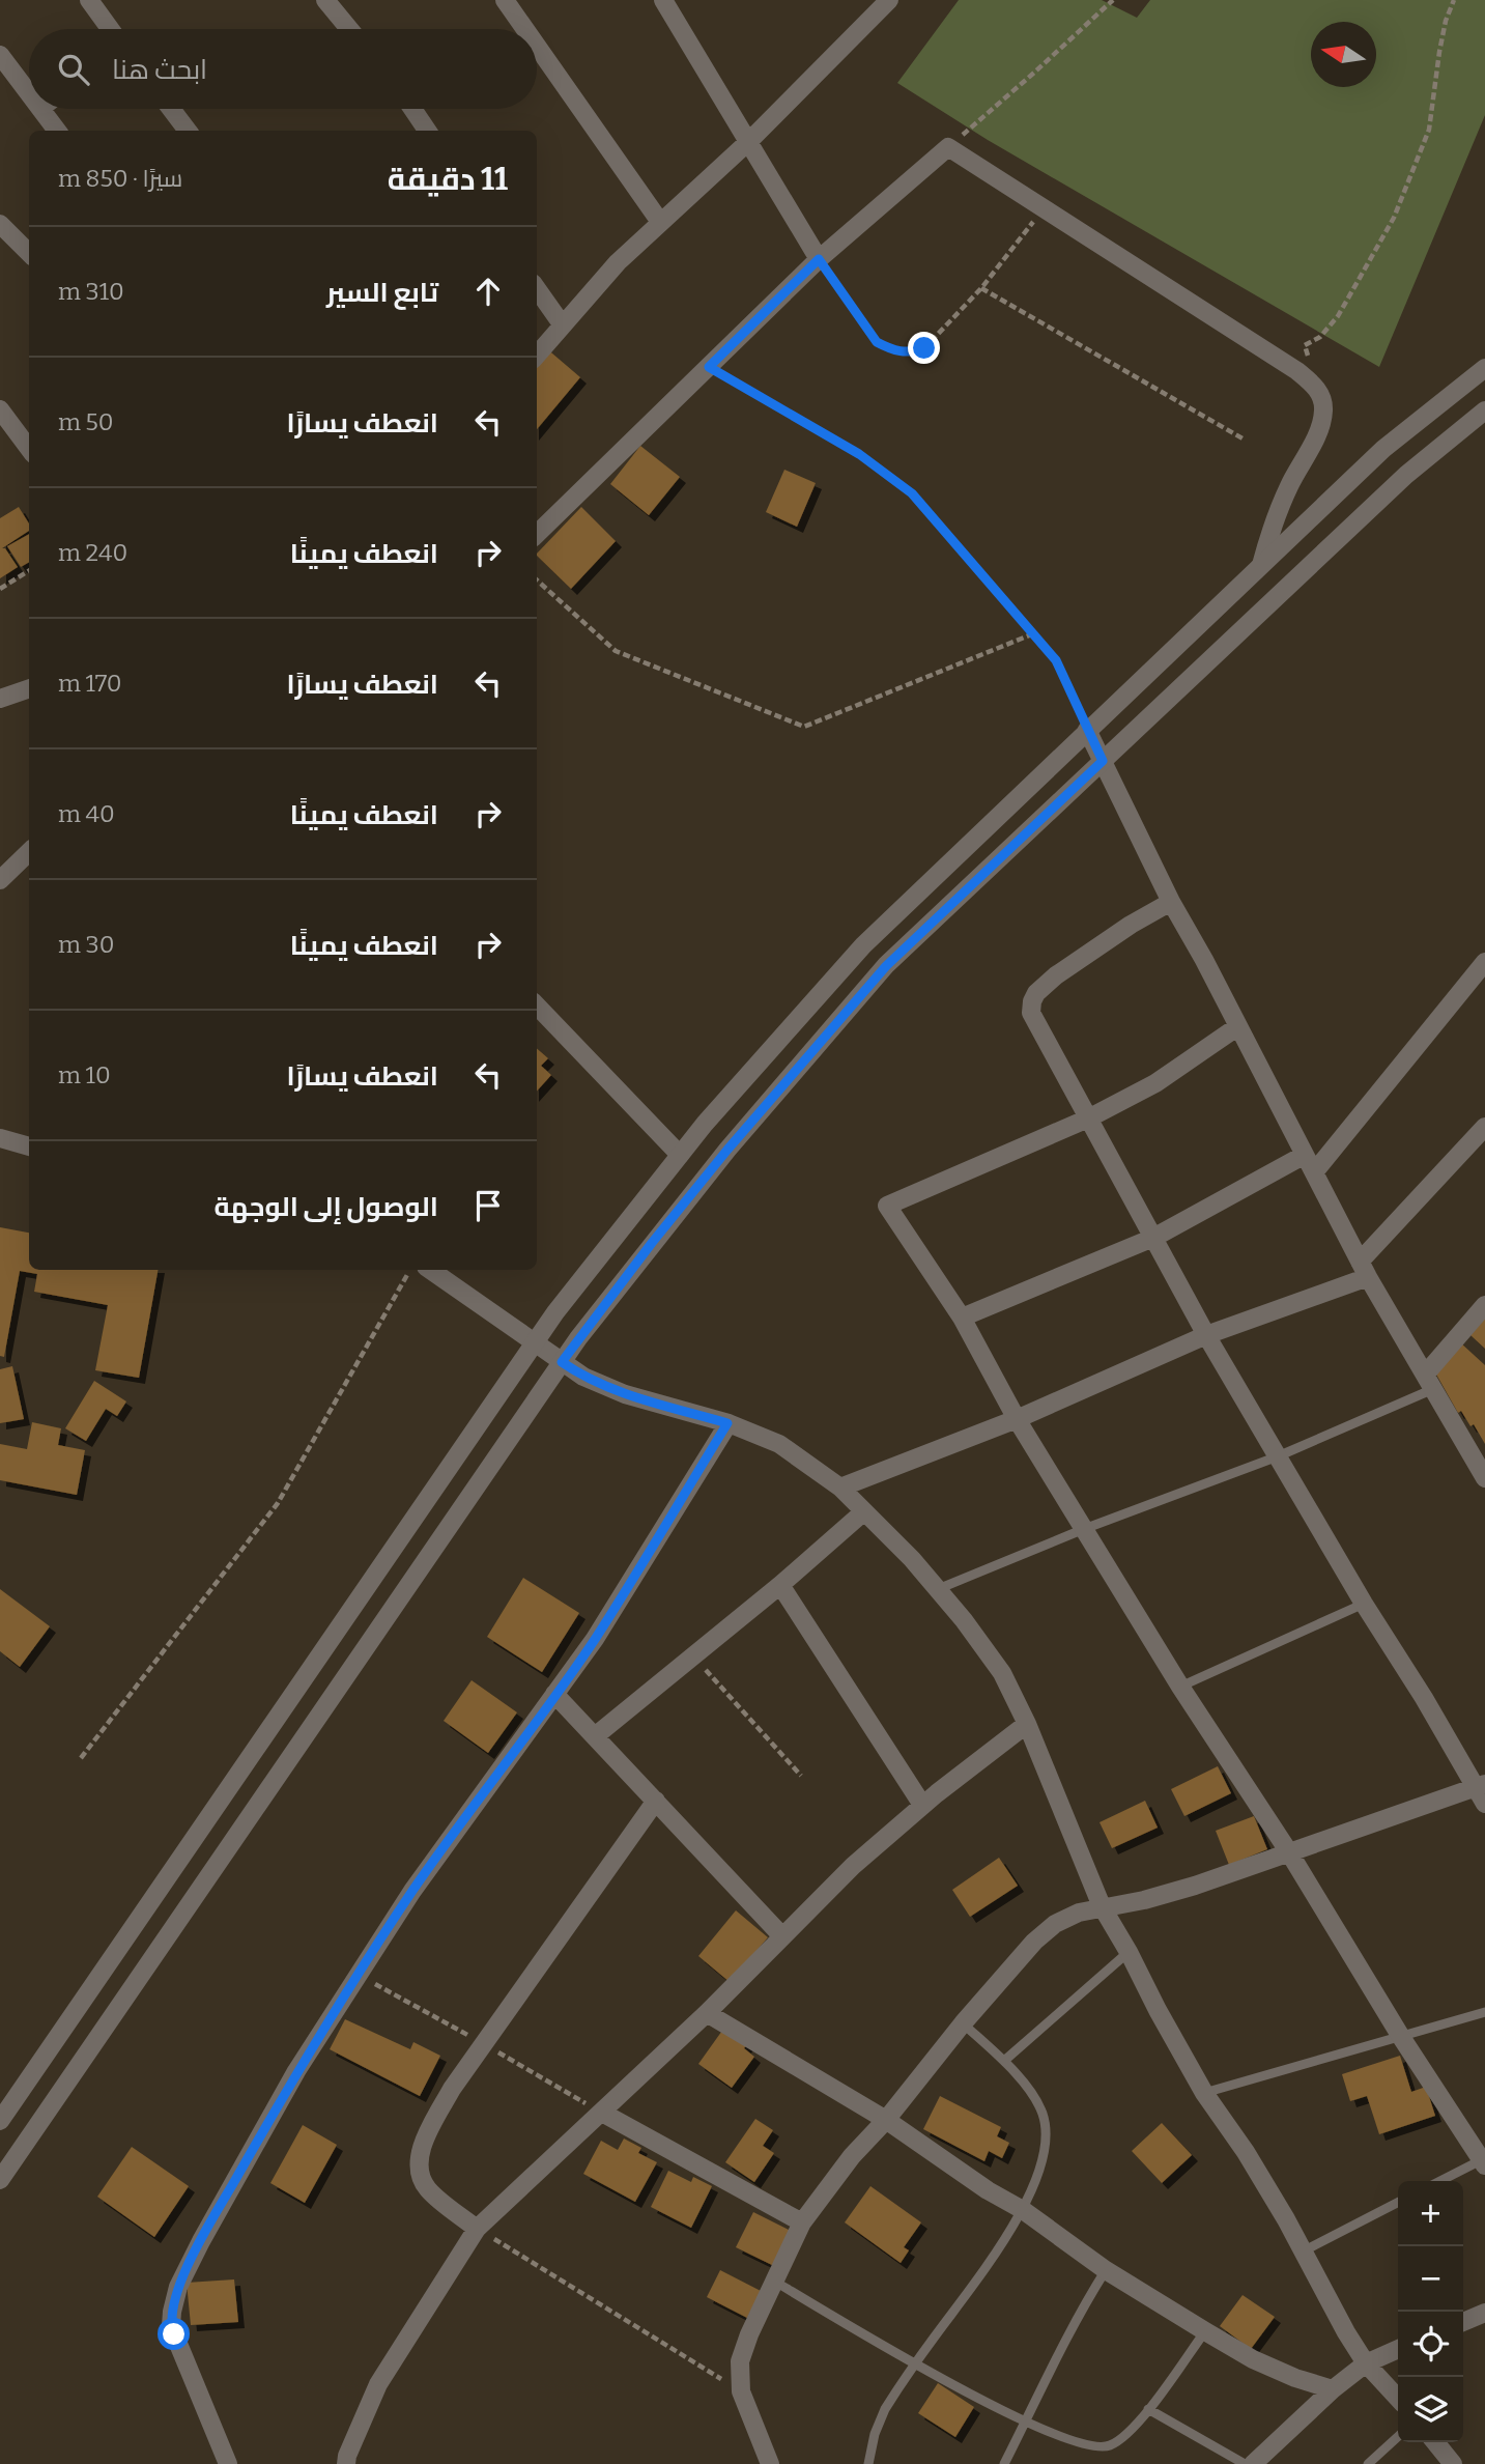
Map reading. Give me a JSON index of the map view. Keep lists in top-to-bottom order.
{
  "north": "left",
  "page": {
    "search": "ابحث هنا",
    "heading": ["11 دقيقة", "سيرًا · 850 m"],
    "list": [
      ["تابع السير", "310 m"],
      ["انعطف يسارًا", "50 m"],
      ["انعطف يمينًا", "240 m"],
      ["انعطف يسارًا", "170 m"],
      ["انعطف يمينًا", "40 m"],
      ["انعطف يمينًا", "30 m"],
      ["انعطف يسارًا", "10 m"],
      "الوصول إلى الوجهة"
    ],
    "map_buttons": ["+", "−"]
  }
}
